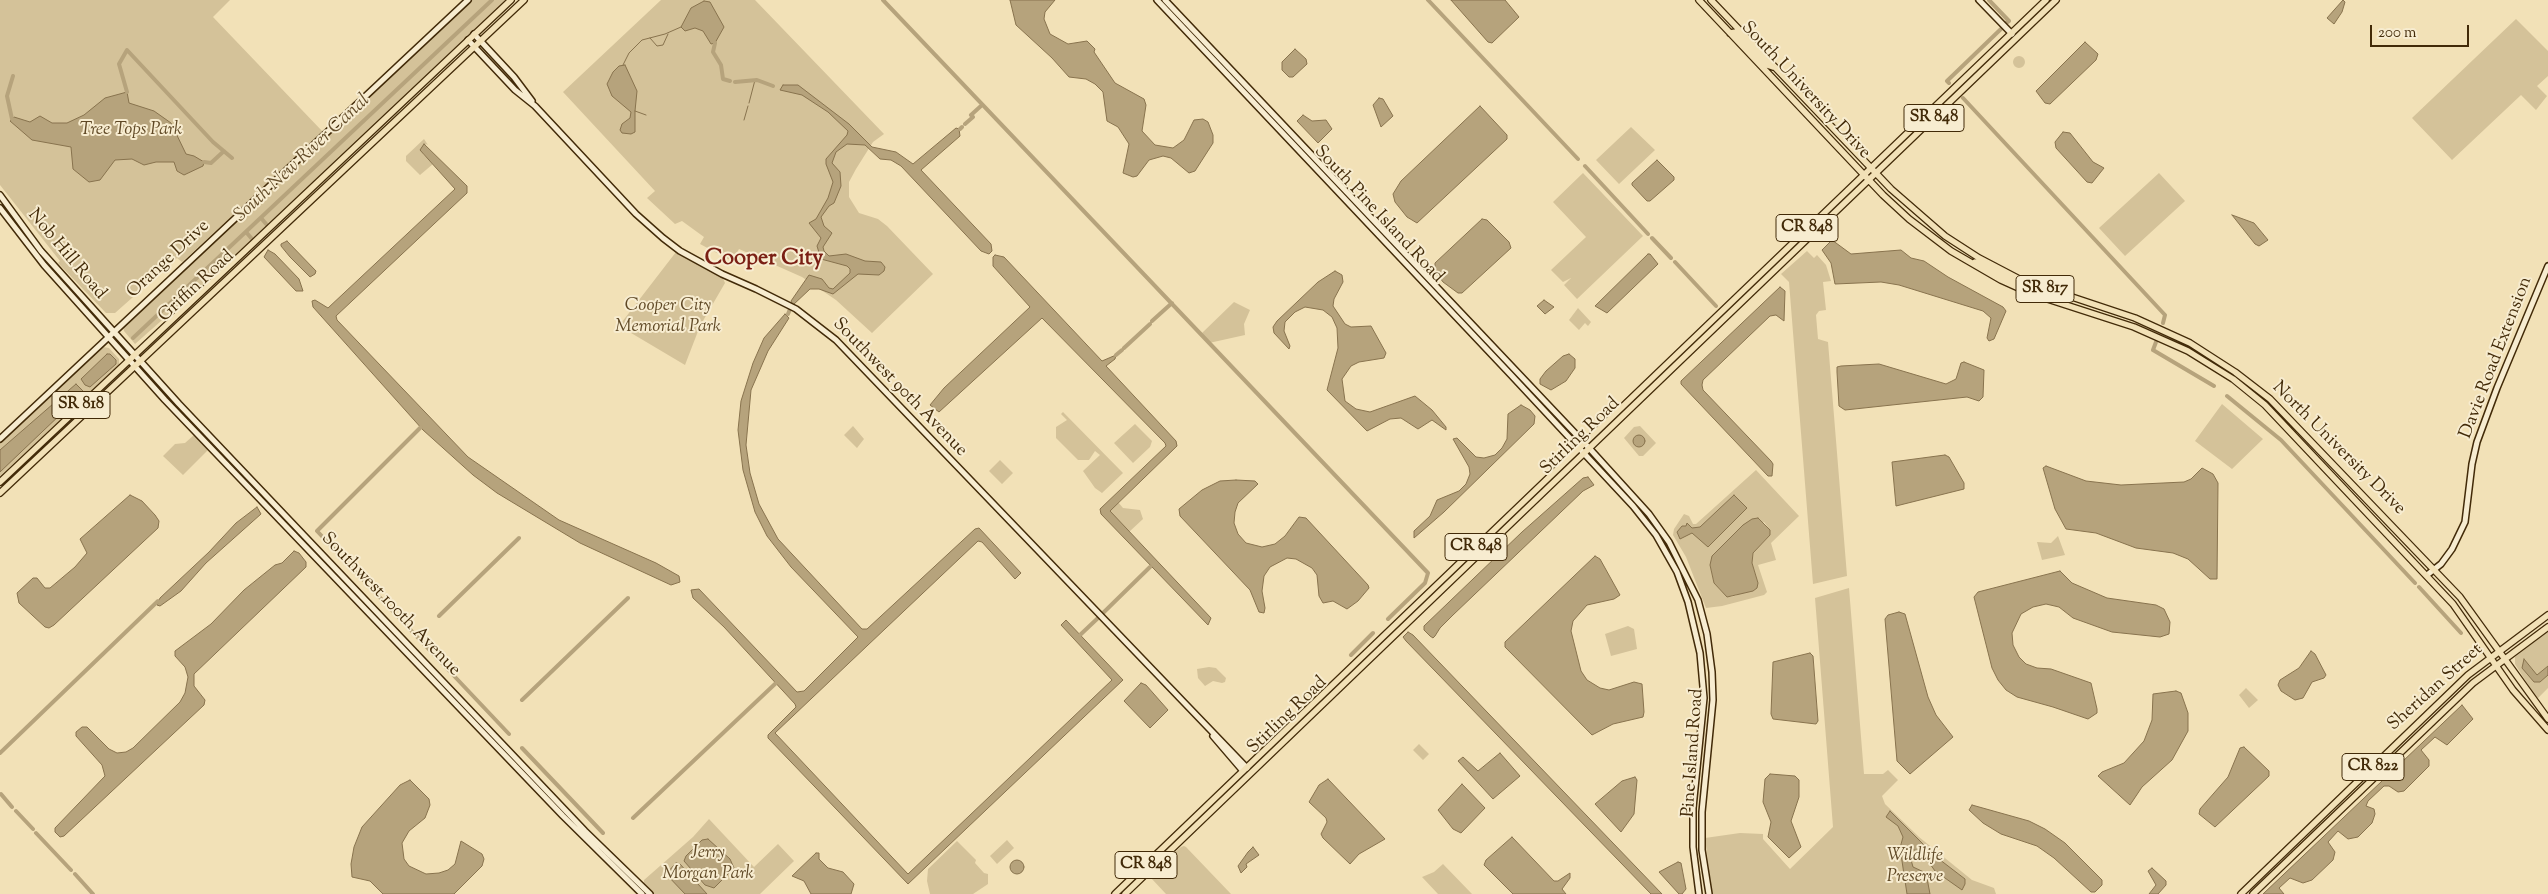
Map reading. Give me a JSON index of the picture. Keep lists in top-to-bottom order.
{
  "streets": {
    "main road": [
      "South University Drive",
      "SR 848",
      "South Pine Island Road",
      "CR 848",
      "Nob Hill Road",
      "Orange Drive",
      "Griffin Road",
      "SR 817",
      "Davie Road Extension",
      "Southwest 90th Avenue",
      "SR 818",
      "Stirling Road",
      "North University Drive",
      "Southwest 100th Avenue",
      "Sheridan Street",
      "Pine Island Road",
      "CR 822"
    ]
  },
  "crossings": [
    ["South University Drive", "Stirling Road"],
    ["South University Drive", "North University Drive"],
    ["South Pine Island Road", "Stirling Road"],
    ["South Pine Island Road", "Pine Island Road"],
    ["Nob Hill Road", "Orange Drive"],
    ["Nob Hill Road", "Southwest 100th Avenue"],
    ["Orange Drive", "Southwest 100th Avenue"],
    ["Griffin Road", "Southwest 90th Avenue"],
    ["Griffin Road", "Southwest 100th Avenue"],
    ["Davie Road Extension", "North University Drive"],
    ["Southwest 90th Avenue", "Stirling Road"],
    ["Stirling Road", "North University Drive"],
    ["Stirling Road", "Pine Island Road"],
    ["North University Drive", "Sheridan Street"]
  ],
  "districts": ["Cooper City"],
  "water": ["South New River Canal"],
  "parks": [
    "Tree Tops Park",
    "Cooper City Memorial Park",
    "Jerry Morgan Park",
    "Wildlife Preserve"
  ],
  "scale_bar": "200 m"
}
